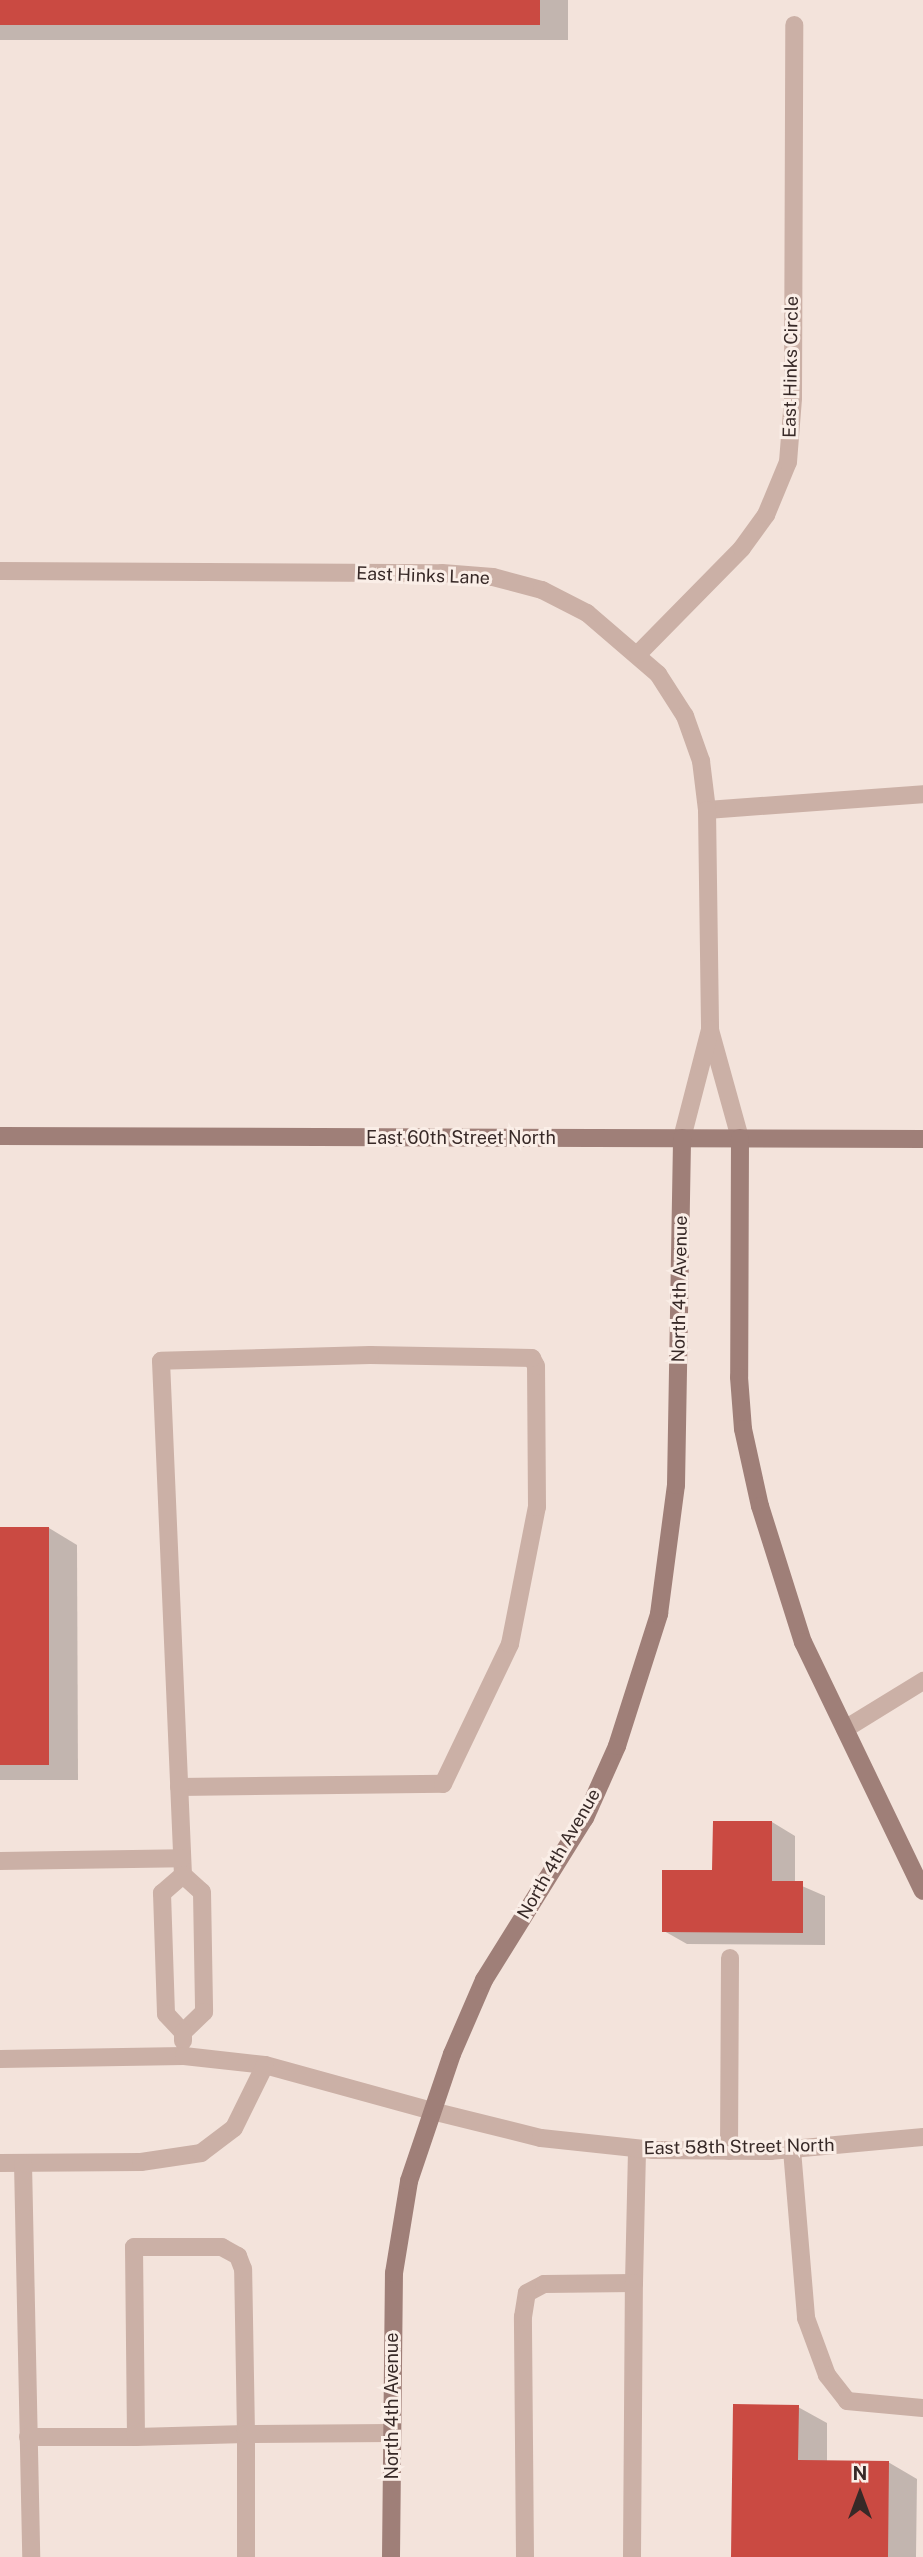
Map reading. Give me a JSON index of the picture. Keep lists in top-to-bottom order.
{
  "streets": {
    "street": [
      "East Hinks Circle",
      "East Hinks Lane",
      "East 60th Street North",
      "North 4th Avenue",
      "East 58th Street North"
    ]
  },
  "crossings": [
    ["East Hinks Circle", "East Hinks Lane"],
    ["East Hinks Lane", "East 60th Street North"],
    ["East Hinks Lane", "North 4th Avenue"],
    ["East 60th Street North", "North 4th Avenue"],
    ["North 4th Avenue", "East 58th Street North"]
  ],
  "north": "top"
}
